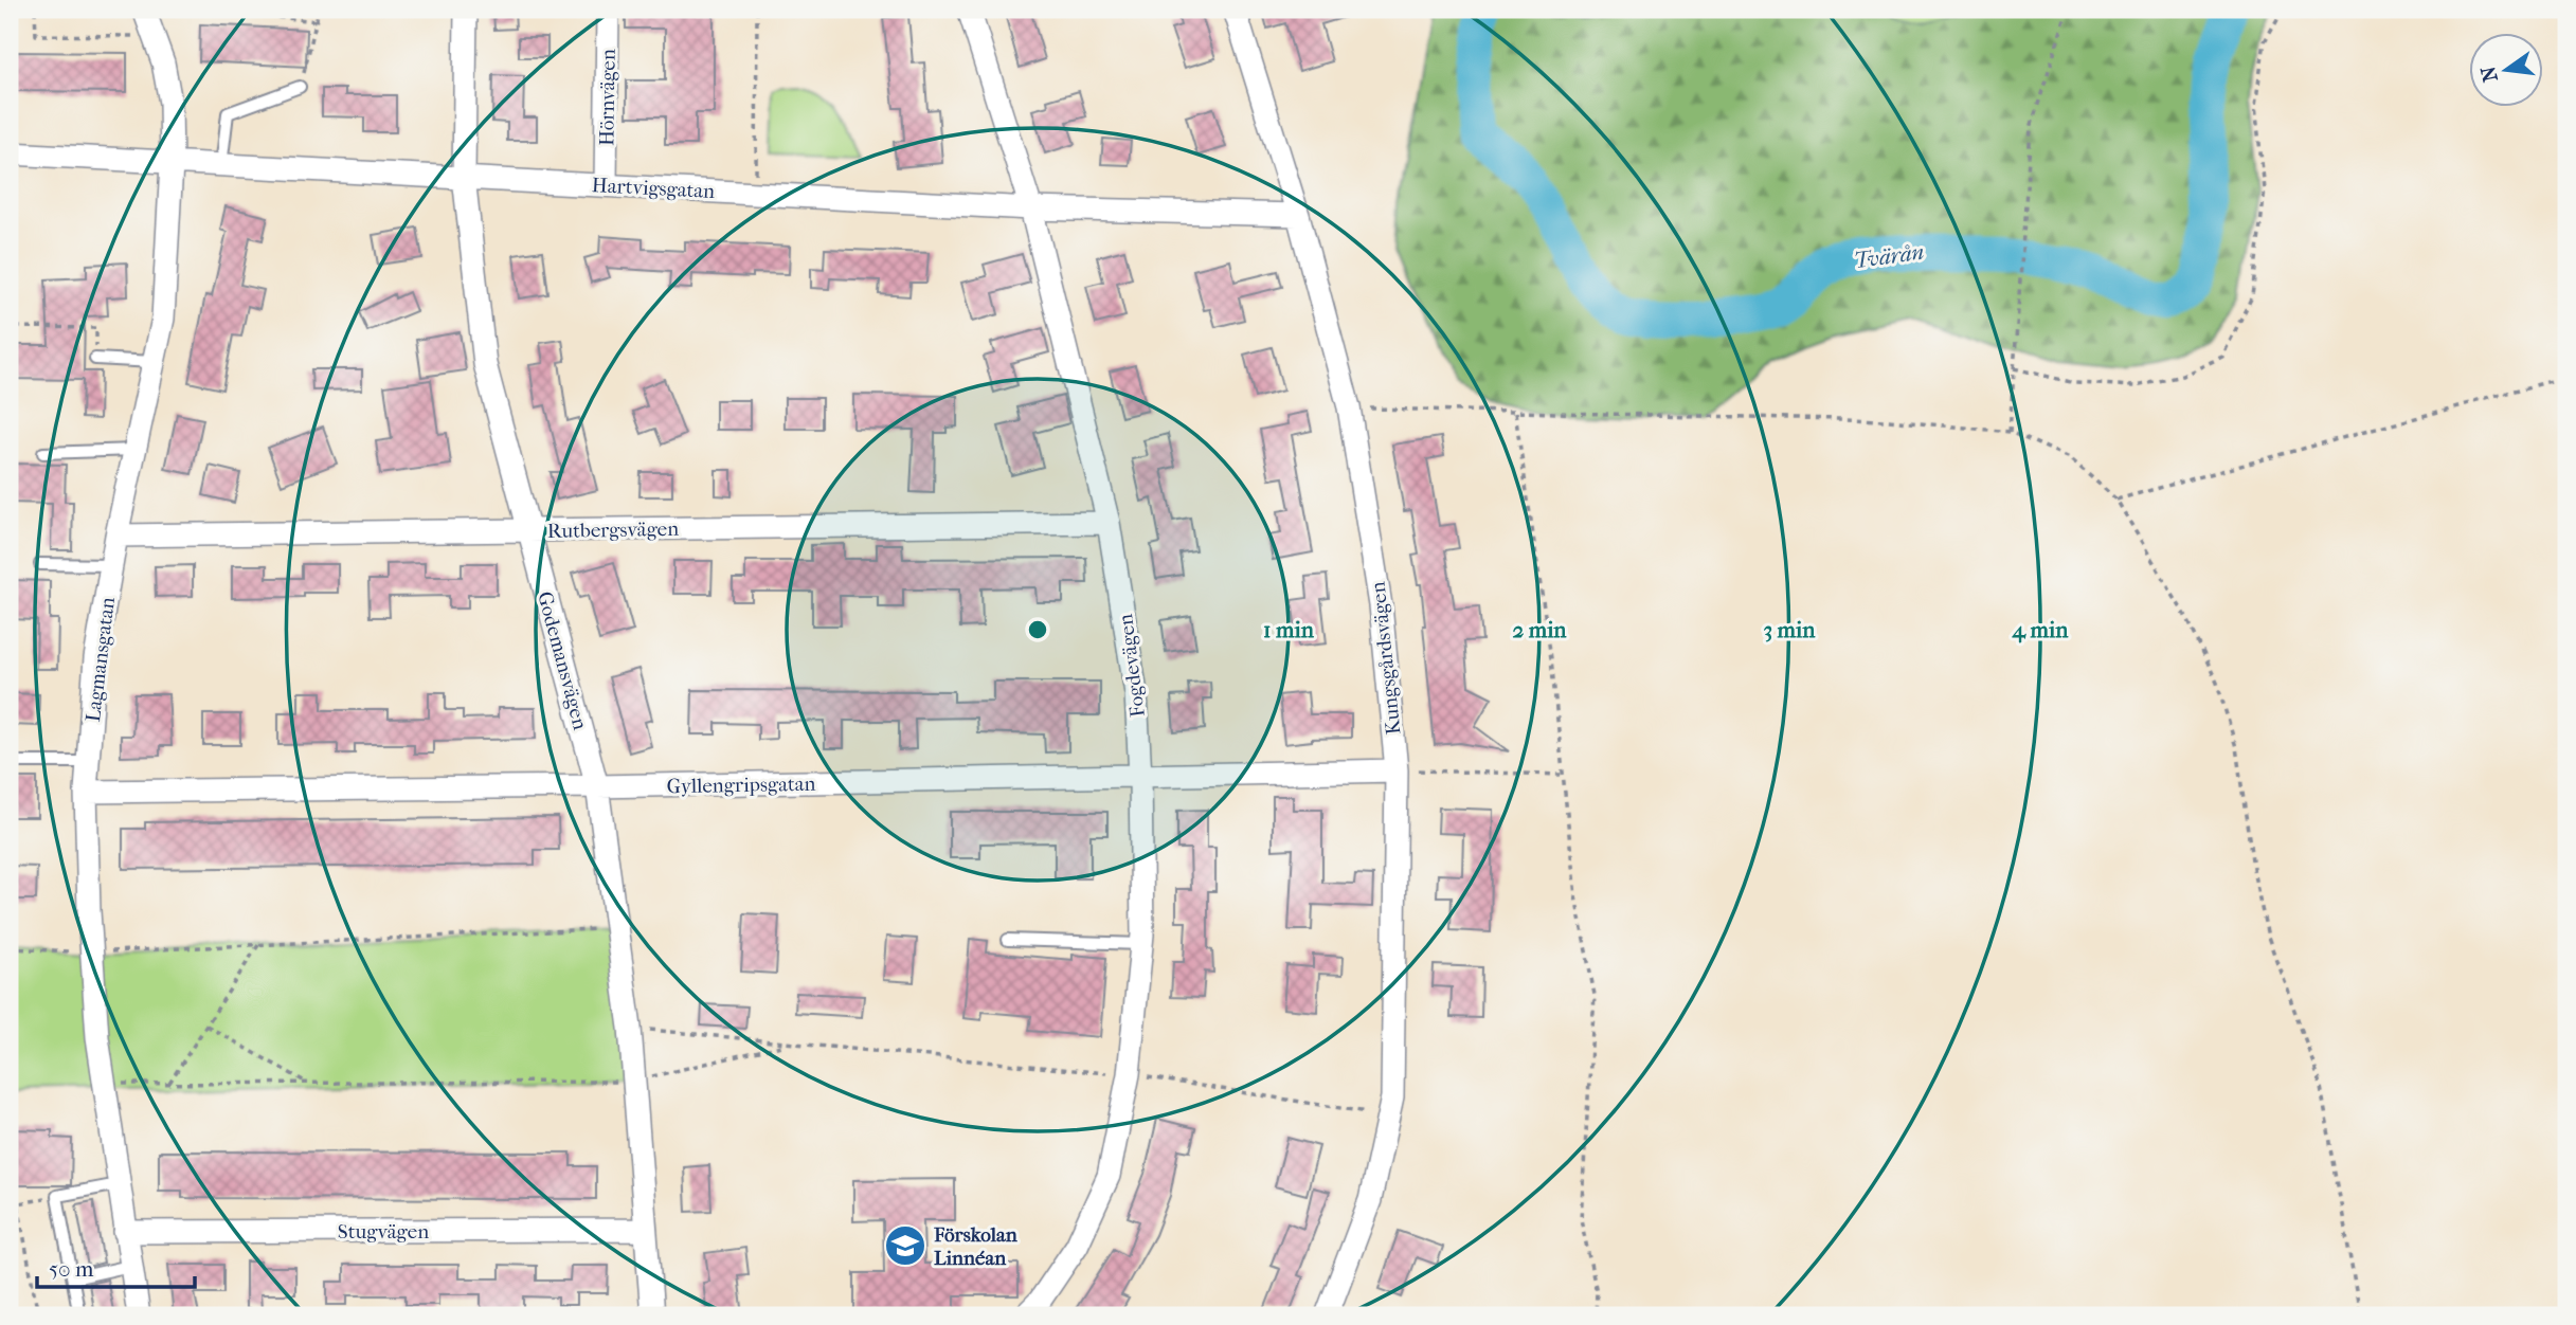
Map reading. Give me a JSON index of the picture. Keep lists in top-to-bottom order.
{
  "streets": {
    "street": [
      "Hörnvägen",
      "Hartvigsgatan",
      "Rutbergsvägen",
      "Kungsgårdsvägen",
      "Lagmansgatan",
      "Godemansvägen",
      "Fogdevägen",
      "Gyllengripsgatan",
      "Stugvägen"
    ]
  },
  "crossings": [
    ["Hörnvägen", "Hartvigsgatan"],
    ["Hartvigsgatan", "Kungsgårdsvägen"],
    ["Hartvigsgatan", "Lagmansgatan"],
    ["Hartvigsgatan", "Godemansvägen"],
    ["Hartvigsgatan", "Fogdevägen"],
    ["Rutbergsvägen", "Lagmansgatan"],
    ["Rutbergsvägen", "Godemansvägen"],
    ["Rutbergsvägen", "Fogdevägen"],
    ["Kungsgårdsvägen", "Gyllengripsgatan"],
    ["Lagmansgatan", "Gyllengripsgatan"],
    ["Lagmansgatan", "Stugvägen"],
    ["Godemansvägen", "Gyllengripsgatan"],
    ["Godemansvägen", "Stugvägen"],
    ["Fogdevägen", "Gyllengripsgatan"]
  ],
  "water": ["Tvärån"],
  "places": {
    "school or university": ["Förskolan Linnéan"]
  },
  "scale_bar": "50 m",
  "north": "left",
  "rings": [
    "1 min",
    "2 min",
    "3 min",
    "4 min"
  ]
}
